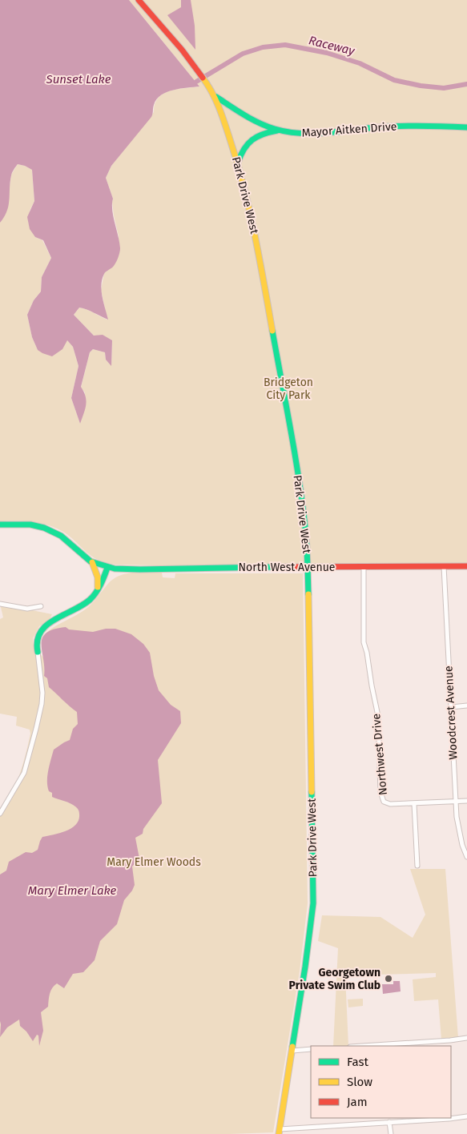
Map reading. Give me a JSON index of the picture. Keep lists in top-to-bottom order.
{
  "streets": {
    "street": [
      "Mayor Aitken Drive",
      "Park Drive West",
      "North West Avenue",
      "Woodcrest Avenue",
      "Northwest Drive"
    ]
  },
  "crossings": [
    ["Mayor Aitken Drive", "Park Drive West"],
    ["Park Drive West", "North West Avenue"],
    ["North West Avenue", "Woodcrest Avenue"],
    ["North West Avenue", "Northwest Drive"]
  ],
  "water": ["Raceway", "Sunset Lake", "Mary Elmer Lake"],
  "parks": ["Bridgeton City Park", "Mary Elmer Woods"],
  "places": ["Georgetown Private Swim Club"],
  "legend": ["Fast", "Slow", "Jam"]
}
